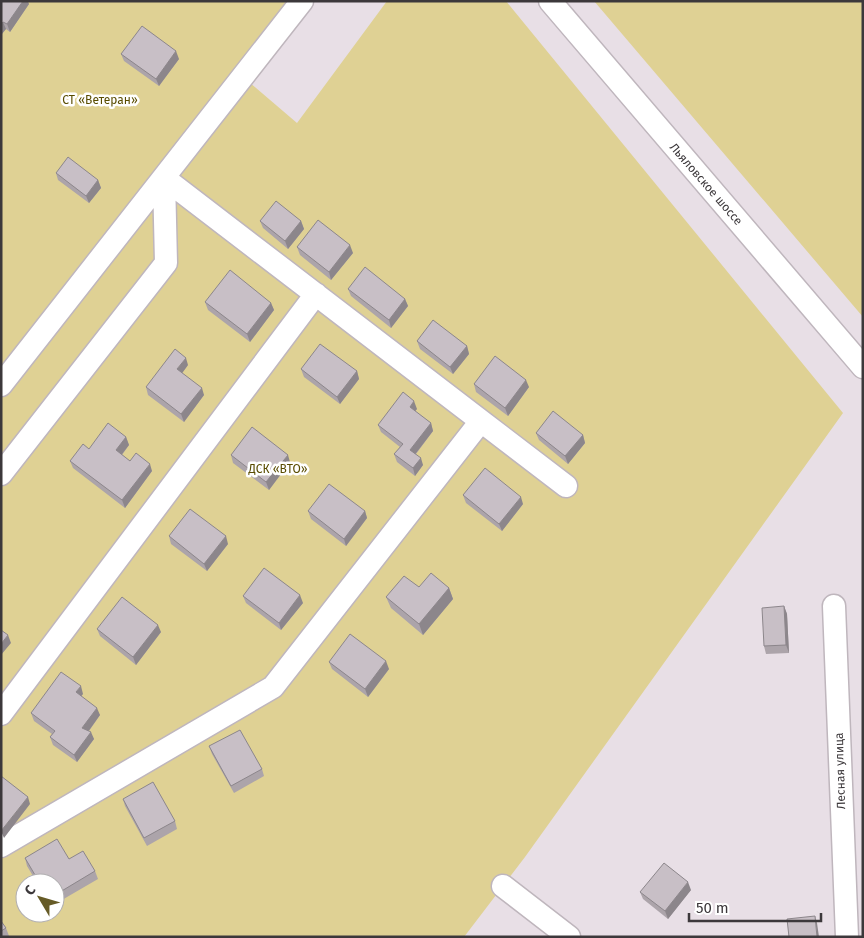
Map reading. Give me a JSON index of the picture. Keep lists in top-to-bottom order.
{
  "streets": {
    "street": ["Льяловское шоссе", "Лесная улица"]
  },
  "parks": ["СТ «Ветеран»", "ДСК «ВТО»"],
  "scale_bar": "50 m",
  "north": "top left"
}
